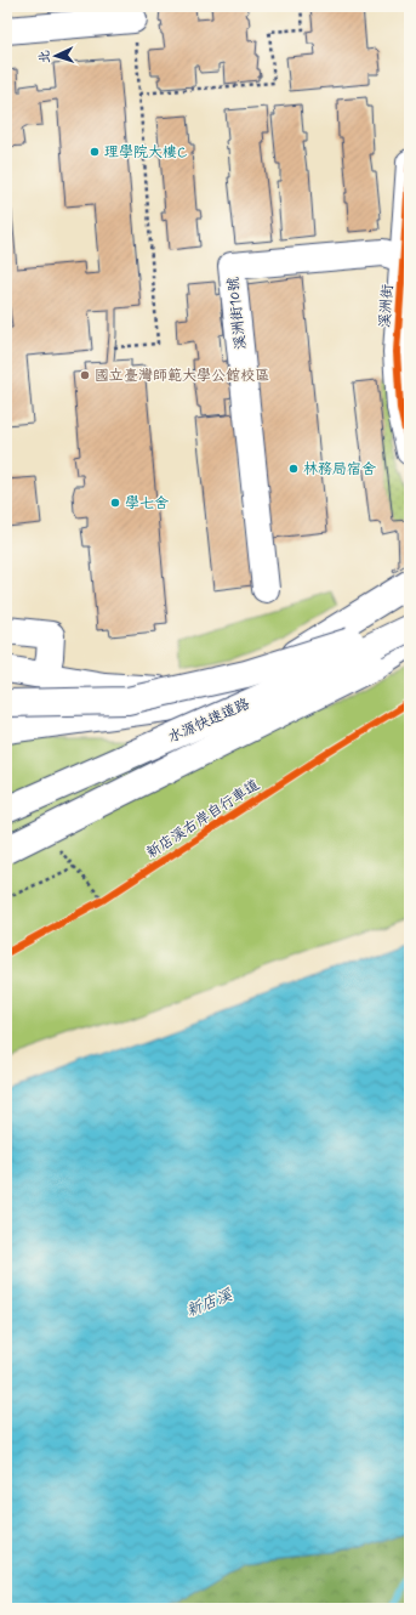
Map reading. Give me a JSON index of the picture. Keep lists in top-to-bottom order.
{
  "streets": {
    "main road": ["溪洲街", "溪洲街10號", "水源快速道路"],
    "cycle path": ["新店溪右岸自行車道"]
  },
  "crossings": [
    ["溪洲街", "溪洲街10號"]
  ],
  "water": ["新店溪"],
  "places": [
    "理學院大樓C",
    "國立臺灣師範大學公館校區",
    "林務局宿舍",
    "學七舍"
  ],
  "north": "left"
}
